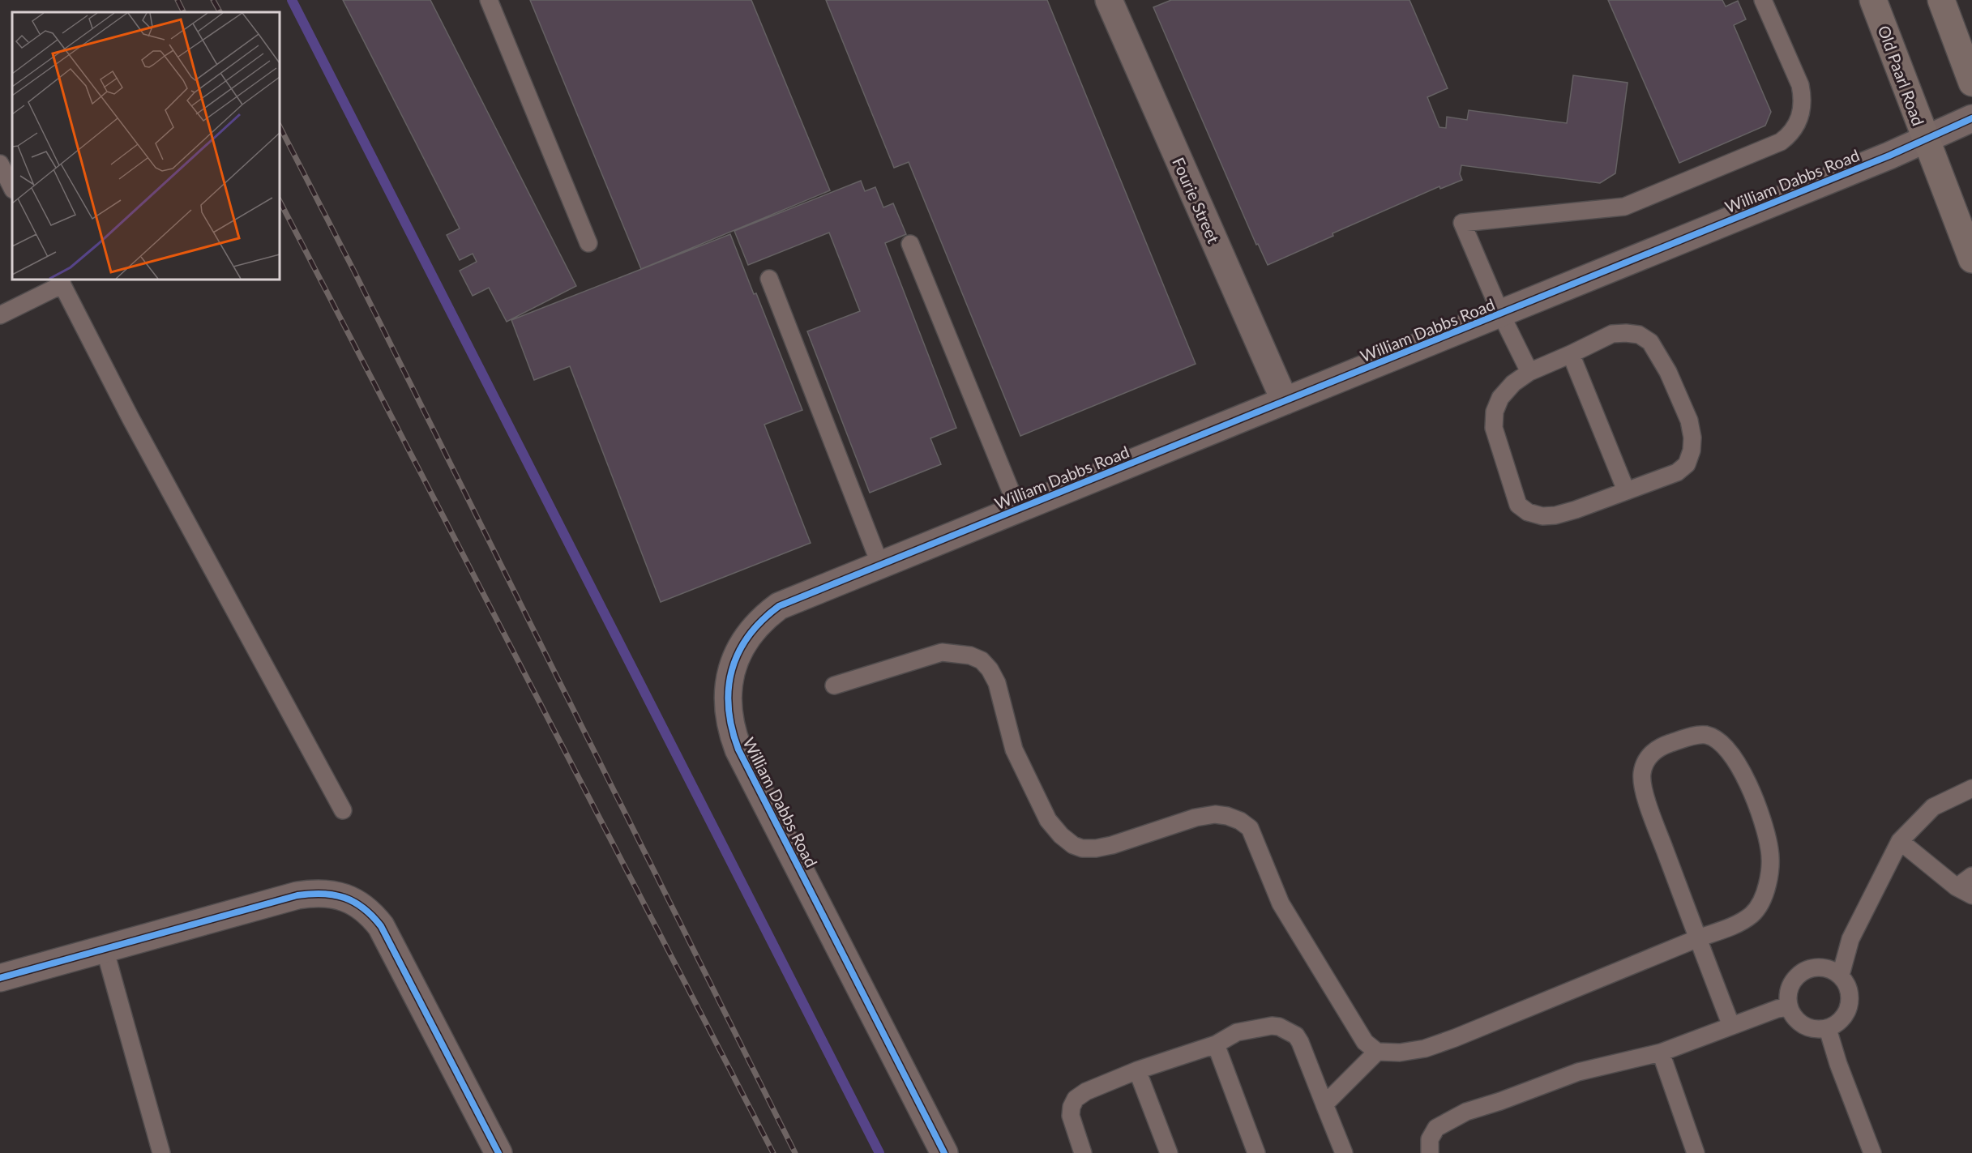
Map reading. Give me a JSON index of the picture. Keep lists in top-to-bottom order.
{
  "streets": {
    "main road": ["Old Paarl Road"],
    "street": ["William Dabbs Road", "Fourie Street"]
  },
  "crossings": [
    ["Old Paarl Road", "William Dabbs Road"],
    ["William Dabbs Road", "Fourie Street"]
  ]
}
